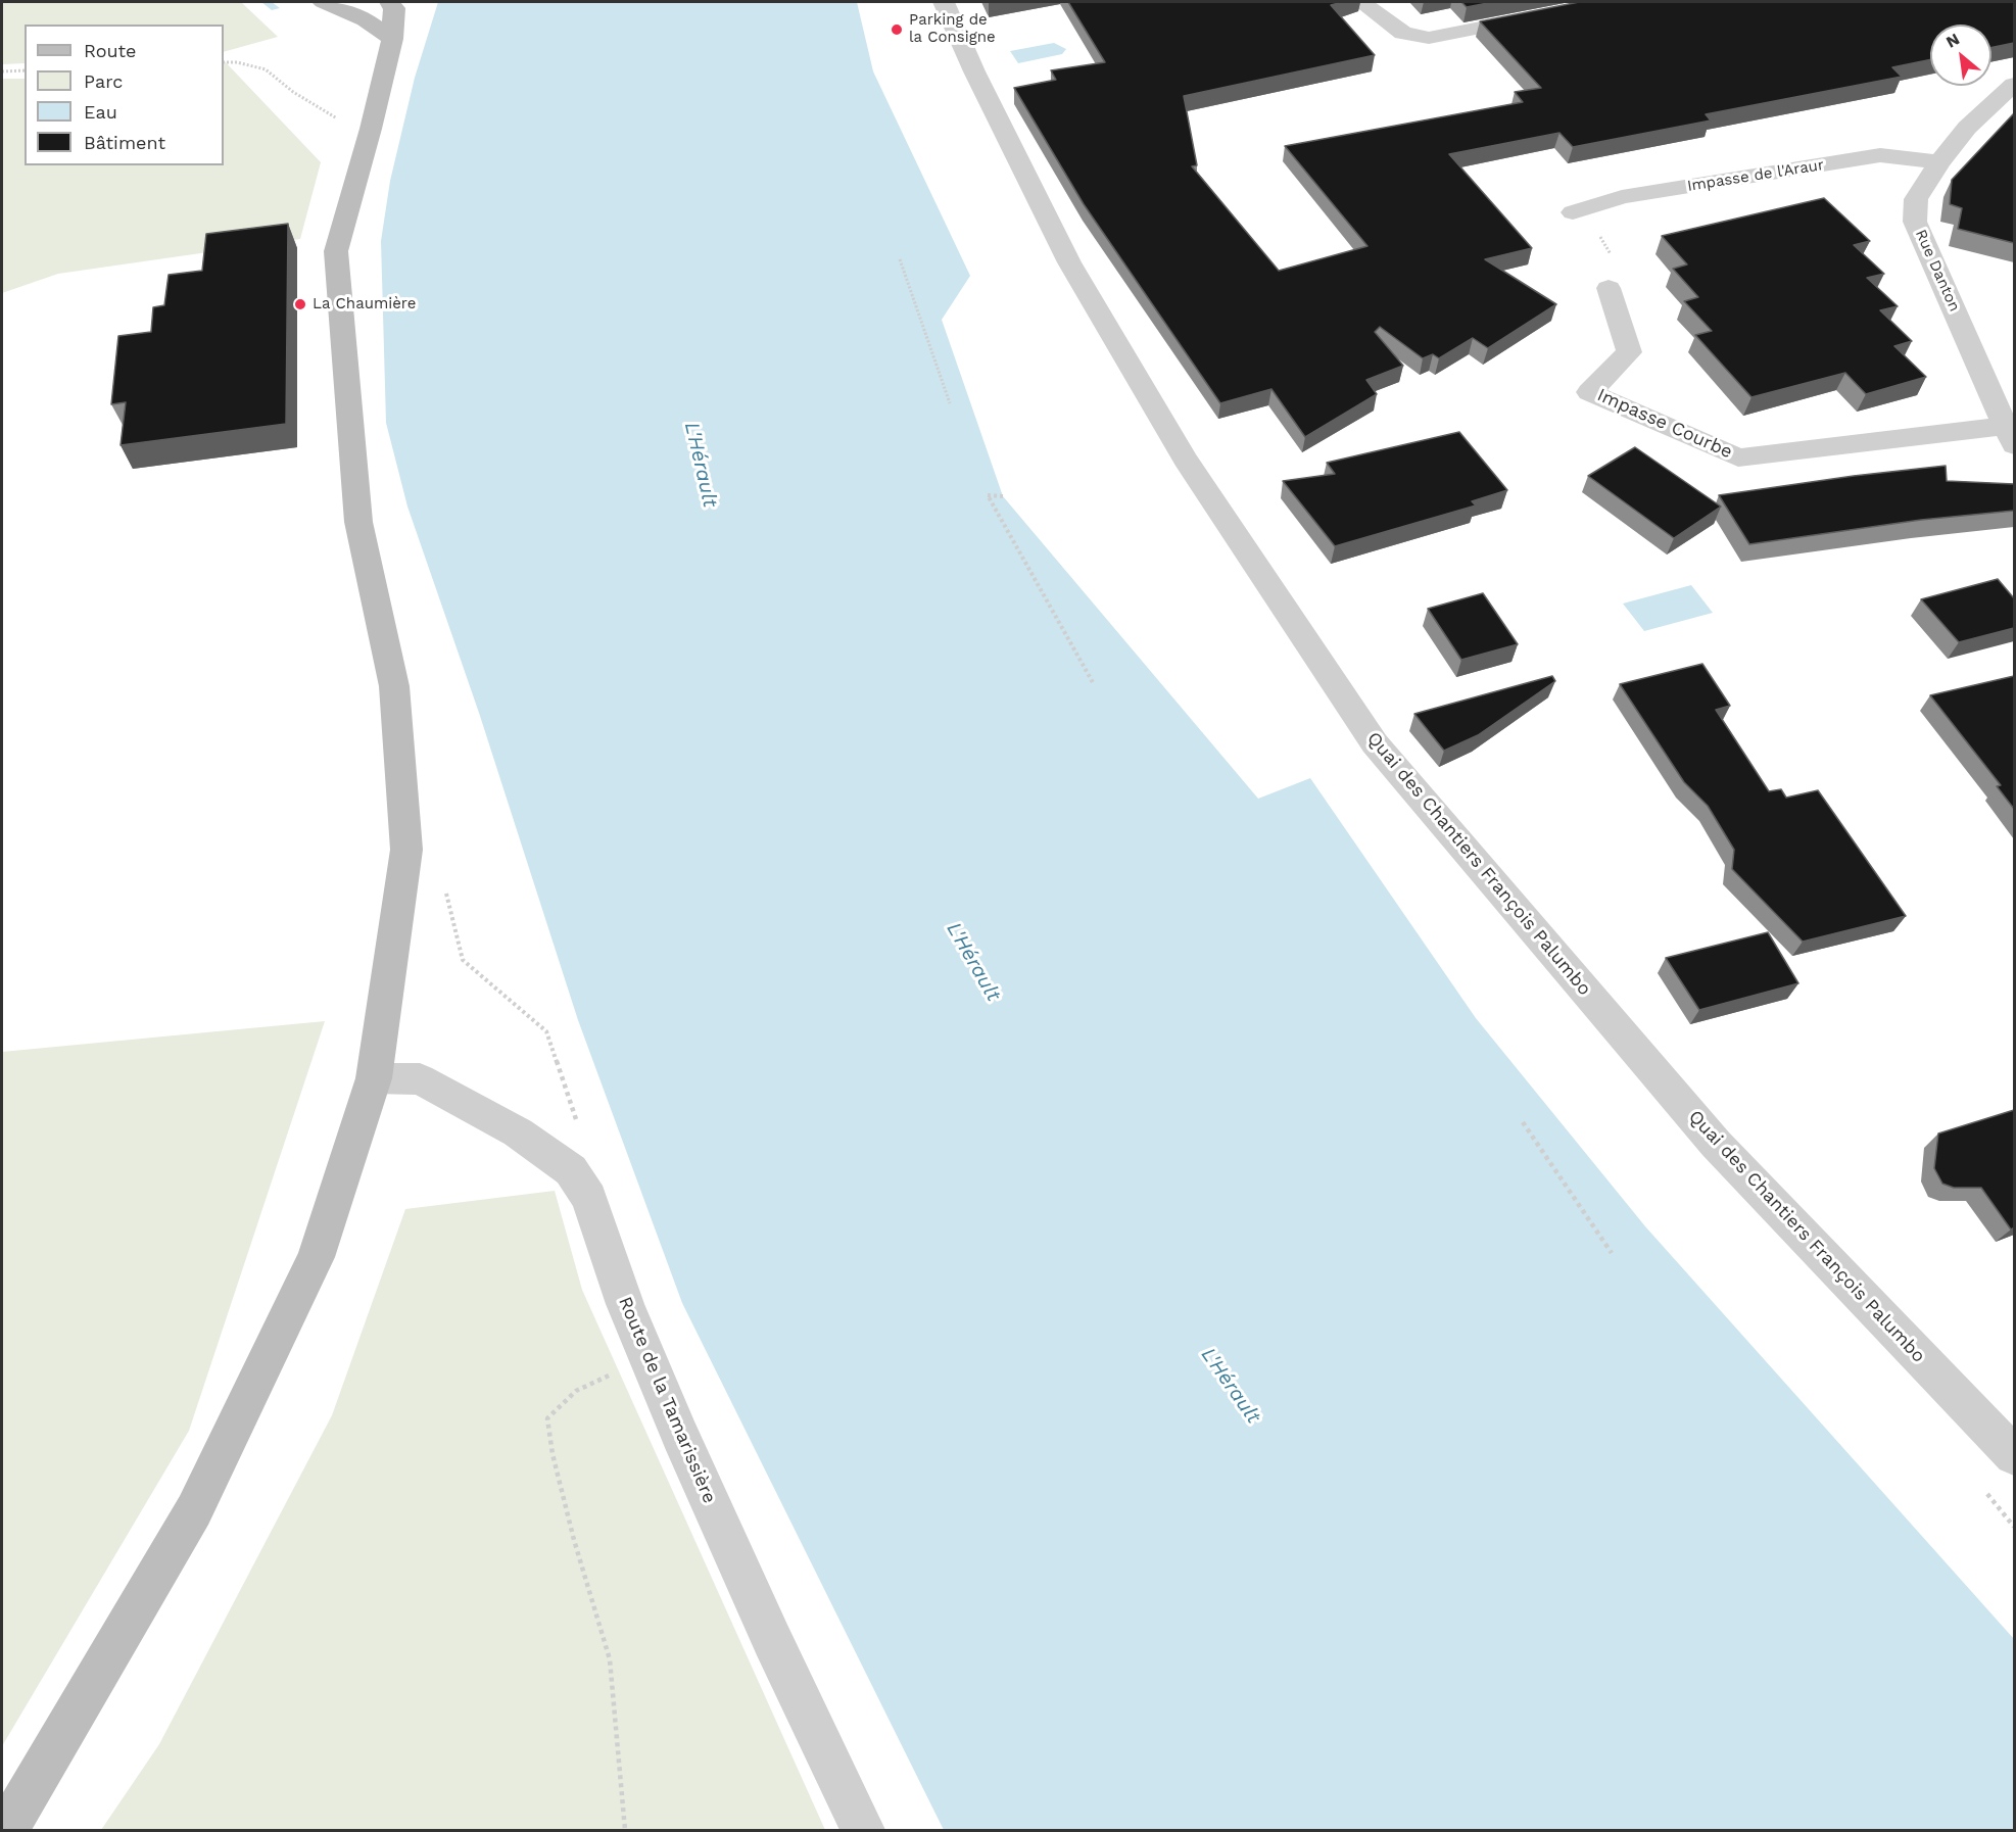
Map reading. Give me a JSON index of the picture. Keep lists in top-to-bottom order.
{
  "streets": {
    "street": [
      "Impasse de l'Araur",
      "Rue Danton",
      "Impasse Courbe",
      "Quai des Chantiers François Palumbo",
      "Route de la Tamarissière"
    ]
  },
  "crossings": [
    ["Impasse de l'Araur", "Rue Danton"],
    ["Rue Danton", "Impasse Courbe"]
  ],
  "water": ["L'Hérault"],
  "places": ["Parking de la Consigne", "La Chaumière"],
  "legend": [
    "Route",
    "Parc",
    "Eau",
    "Bâtiment"
  ],
  "north": "top left"
}
